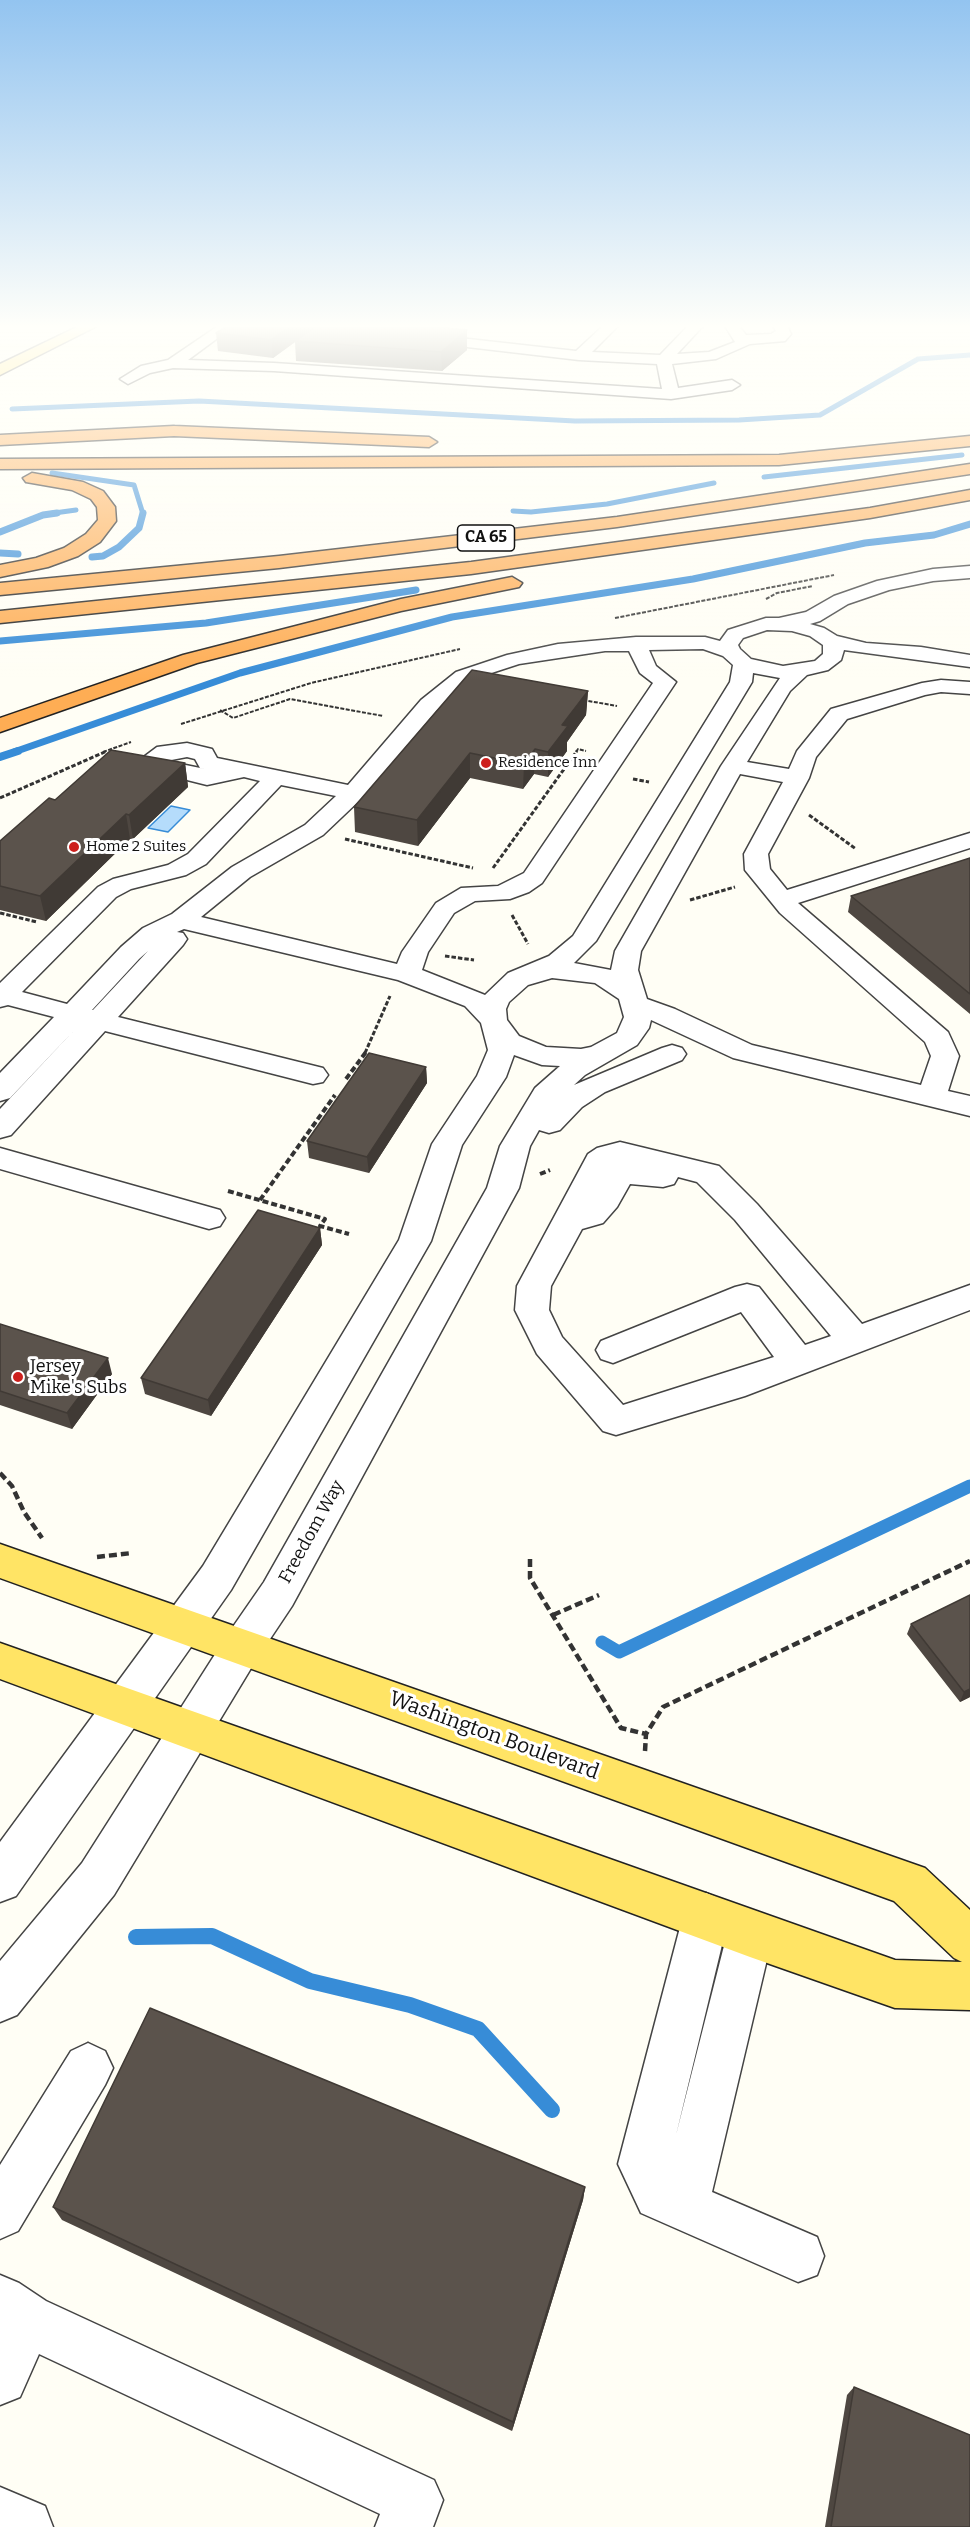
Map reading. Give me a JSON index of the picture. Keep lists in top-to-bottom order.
{
  "streets": {
    "highway": ["CA 65"],
    "main road": ["Washington Boulevard"],
    "street": ["Freedom Way"]
  },
  "crossings": [
    ["Freedom Way", "Washington Boulevard"]
  ],
  "places": ["Residence Inn", "Home 2 Suites", "Jersey Mike's Subs"]
}
